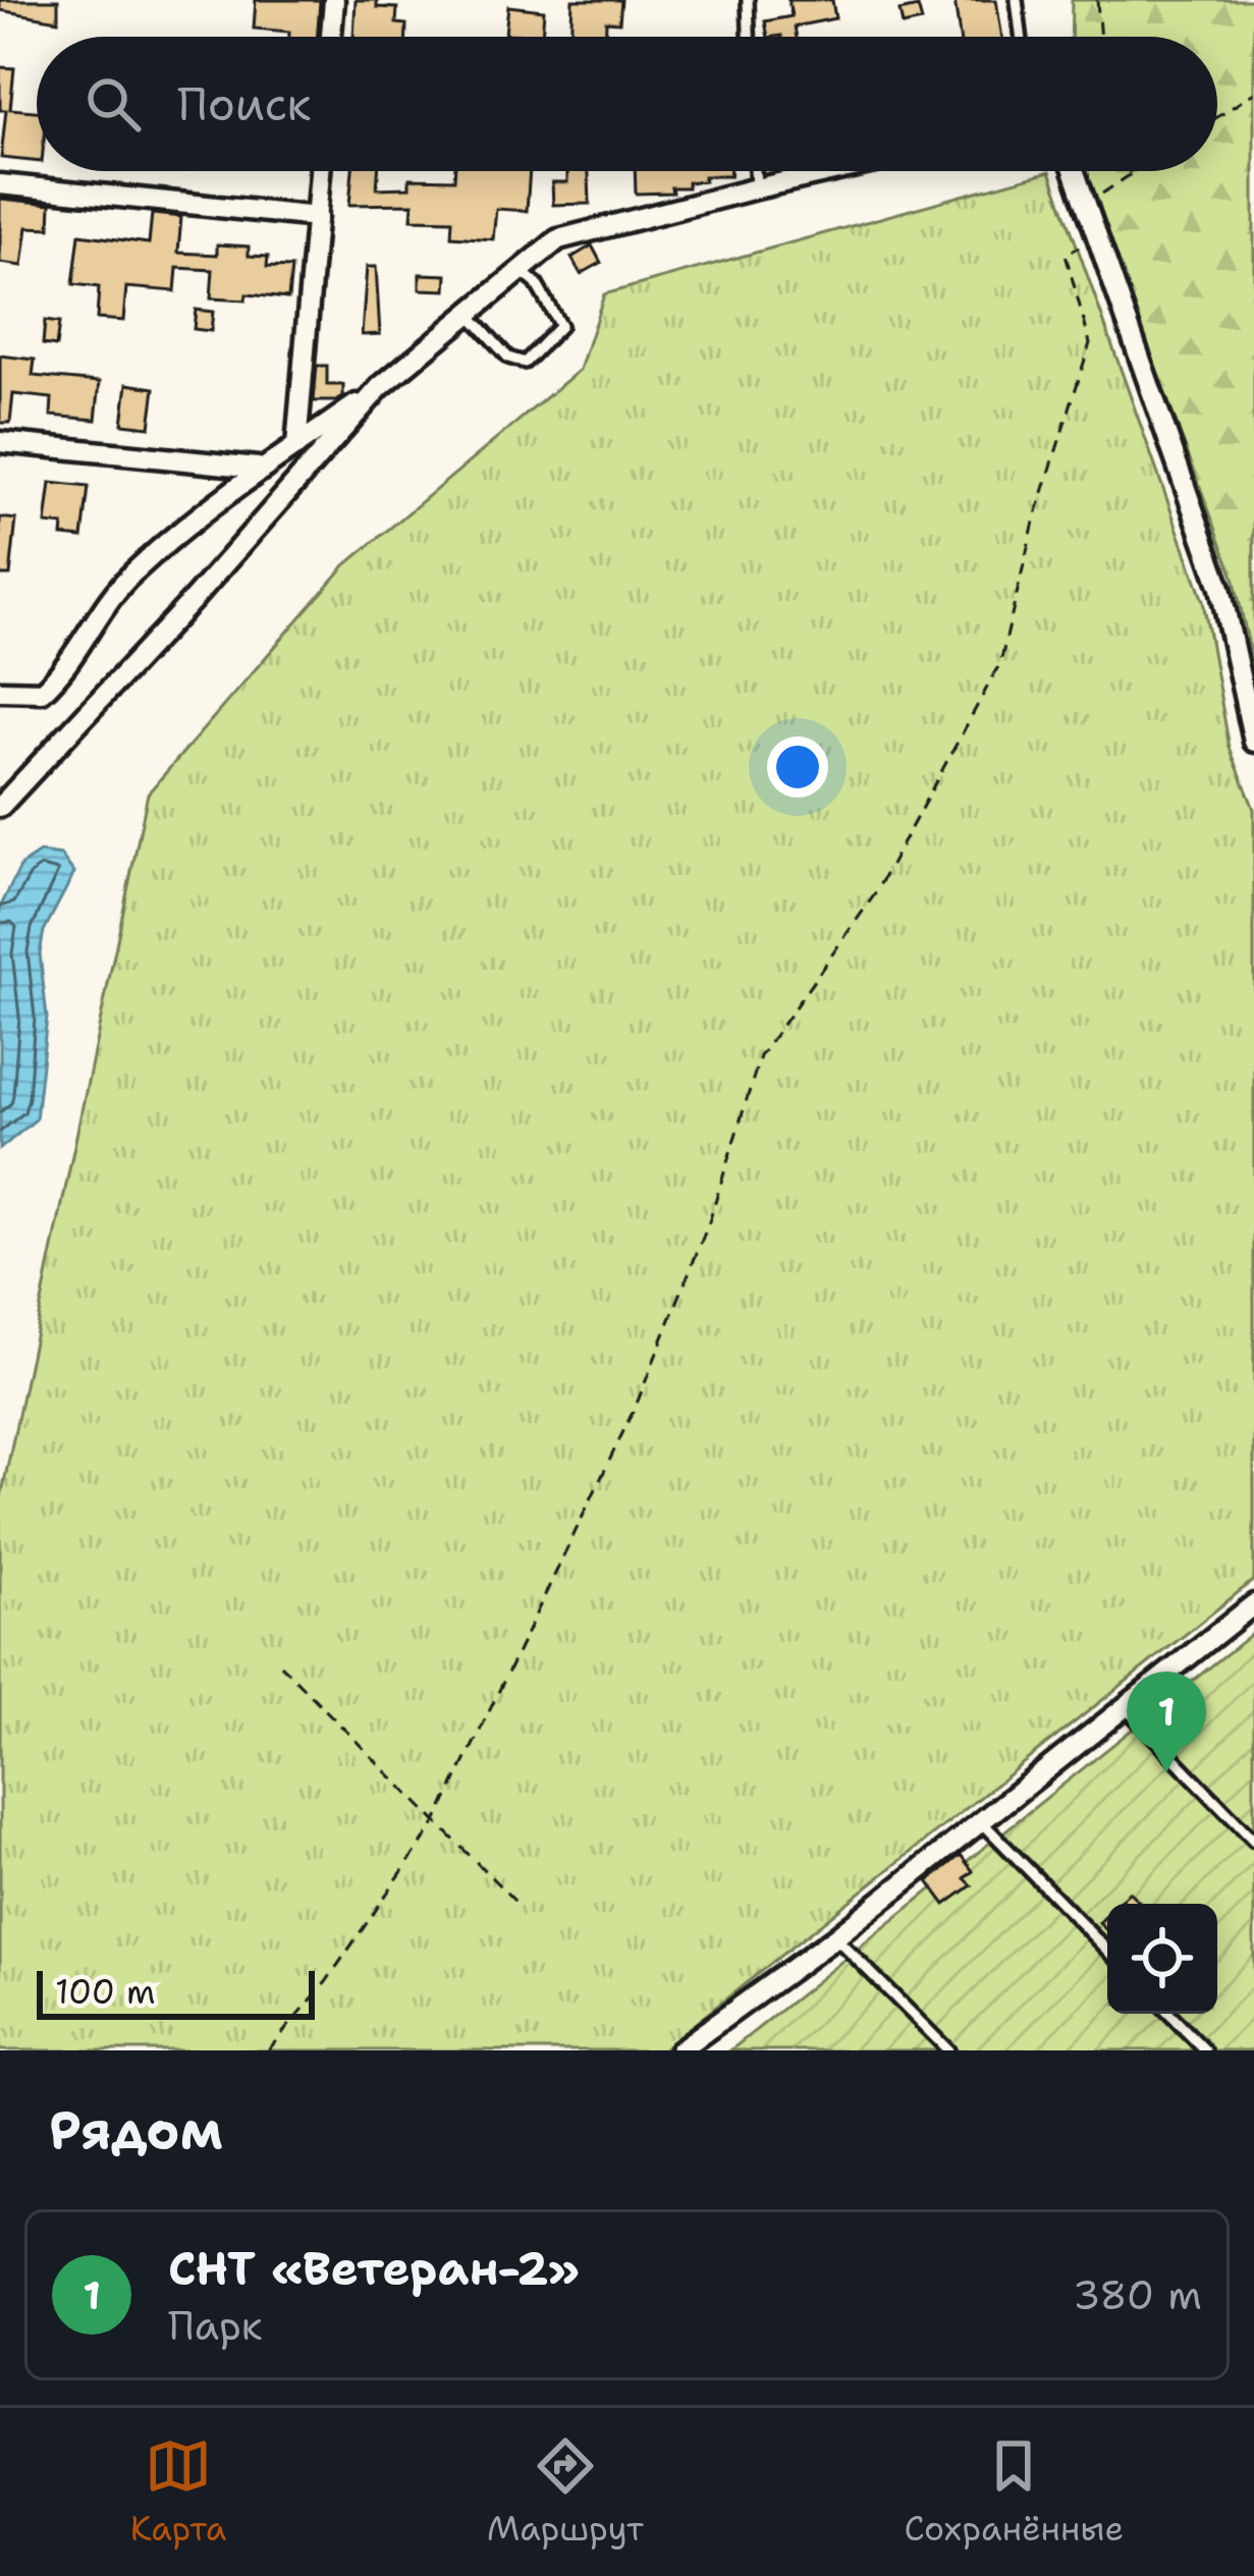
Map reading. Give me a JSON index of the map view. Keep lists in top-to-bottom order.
{
  "scale_bar": "100 m",
  "page": {
    "search": "Поиск",
    "pins": "1",
    "scale": "100 m",
    "heading": "Рядом",
    "list": [
      {
        "mark": "1",
        "name": "СНТ «Ветеран-2»",
        "note": "Парк",
        "value": "380 m"
      }
    ],
    "nav": ["Карта", "Маршрут", "Сохранённые"]
  }
}
